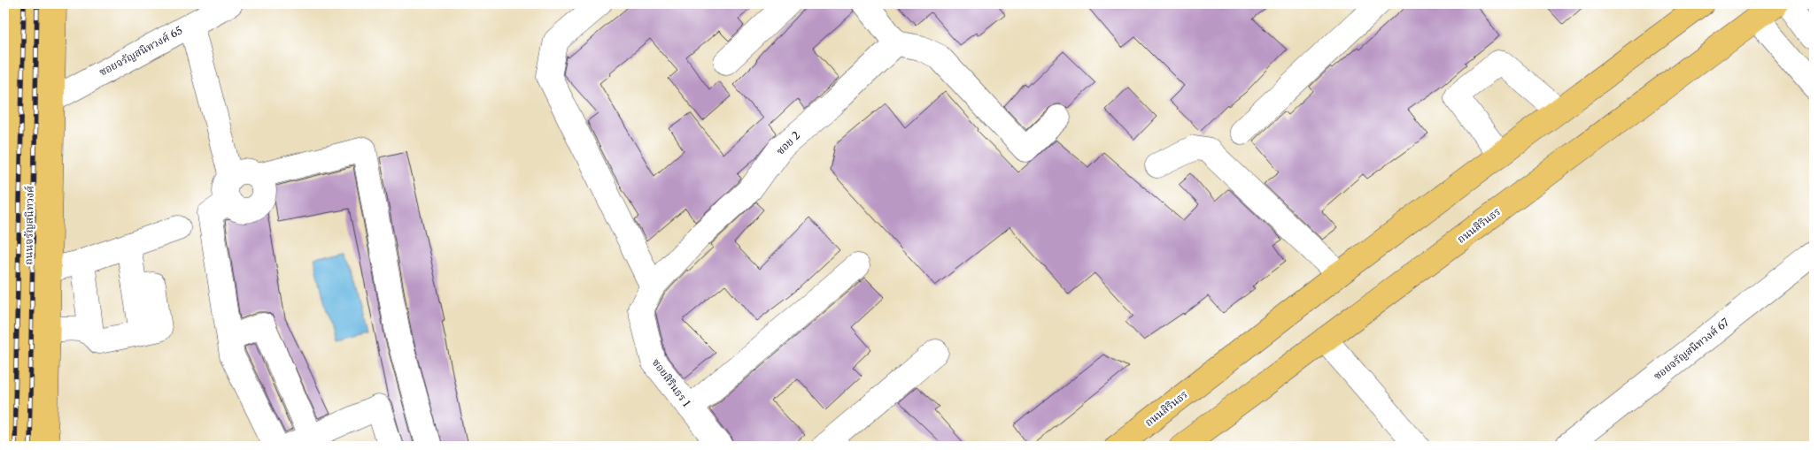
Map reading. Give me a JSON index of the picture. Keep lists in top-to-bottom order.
{
  "streets": {
    "main road": ["ถนนจรัญสนิทวงศ์", "ถนนสิรินธร"],
    "street": [
      "ซอยจรัญสนิทวงศ์ 65",
      "ซอย 2",
      "ซอยจรัญสนิทวงศ์ 67",
      "ซอยสิรินธร 1"
    ]
  },
  "crossings": [
    ["ซอยจรัญสนิทวงศ์ 65", "ถนนจรัญสนิทวงศ์"],
    ["ซอย 2", "ซอยสิรินธร 1"]
  ]
}
